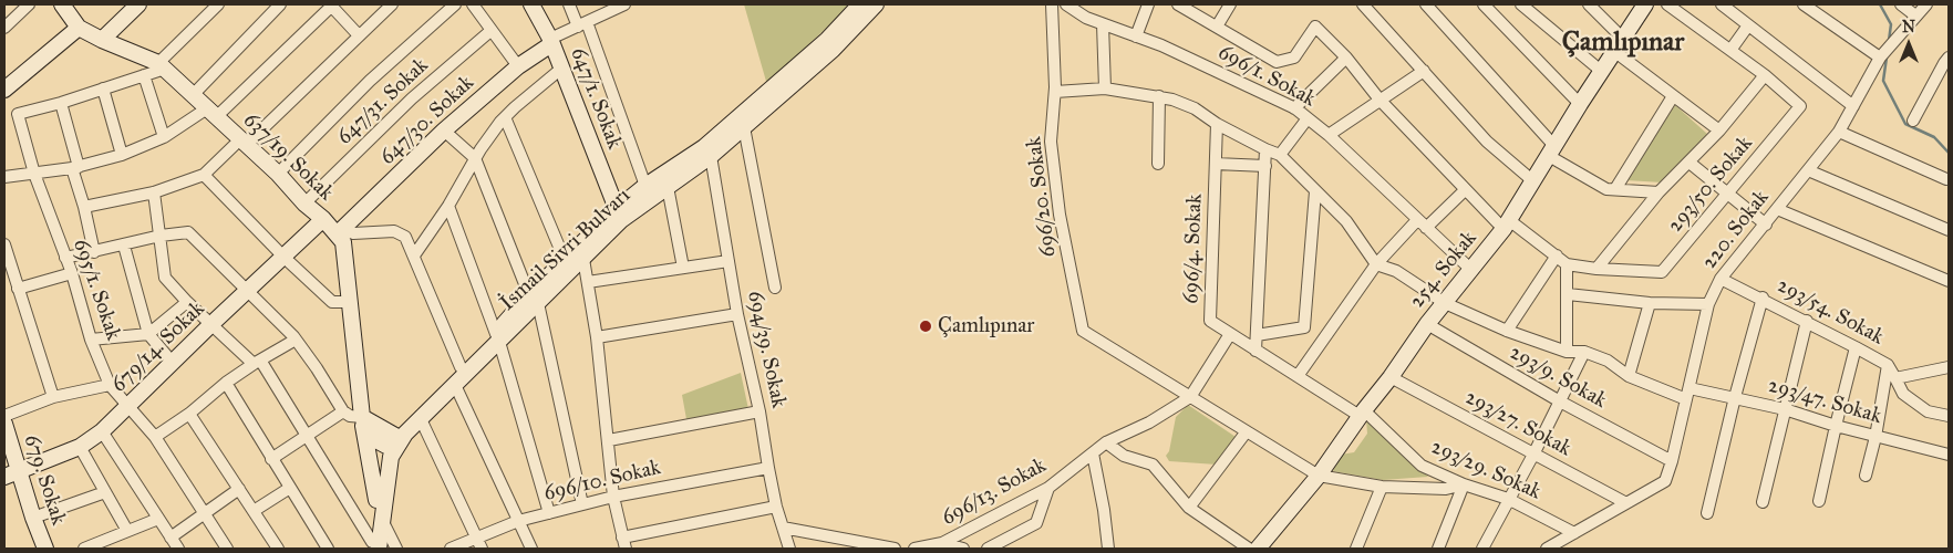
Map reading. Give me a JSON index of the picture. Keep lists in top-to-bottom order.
{
  "streets": {
    "street": [
      "696/1. Sokak",
      "647/1. Sokak",
      "647/31. Sokak",
      "647/30. Sokak",
      "637/19. Sokak",
      "293/50. Sokak",
      "696/20. Sokak",
      "220. Sokak",
      "696/4. Sokak",
      "İsmail Sivri Bulvarı",
      "254. Sokak",
      "695/1. Sokak",
      "293/54. Sokak",
      "679/14. Sokak",
      "694/39. Sokak",
      "293/9. Sokak",
      "293/47. Sokak",
      "293/27. Sokak",
      "293/29. Sokak",
      "679. Sokak",
      "696/10. Sokak",
      "696/13. Sokak"
    ]
  },
  "crossings": [
    ["696/1. Sokak", "254. Sokak"],
    ["647/1. Sokak", "647/30. Sokak"],
    ["647/1. Sokak", "İsmail Sivri Bulvarı"],
    ["647/31. Sokak", "637/19. Sokak"],
    ["647/30. Sokak", "637/19. Sokak"],
    ["637/19. Sokak", "İsmail Sivri Bulvarı"],
    ["637/19. Sokak", "679/14. Sokak"],
    ["696/20. Sokak", "254. Sokak"],
    ["696/20. Sokak", "696/13. Sokak"],
    ["220. Sokak", "293/54. Sokak"],
    ["220. Sokak", "293/9. Sokak"],
    ["220. Sokak", "293/47. Sokak"],
    ["220. Sokak", "293/27. Sokak"],
    ["220. Sokak", "293/29. Sokak"],
    ["696/4. Sokak", "293/29. Sokak"],
    ["İsmail Sivri Bulvarı", "694/39. Sokak"],
    ["254. Sokak", "293/9. Sokak"],
    ["254. Sokak", "293/27. Sokak"],
    ["254. Sokak", "293/29. Sokak"],
    ["695/1. Sokak", "679/14. Sokak"],
    ["679/14. Sokak", "679. Sokak"],
    ["694/39. Sokak", "696/10. Sokak"]
  ],
  "districts": ["Çamlıpınar"],
  "places": ["Çamlıpınar"],
  "north": "top"
}
